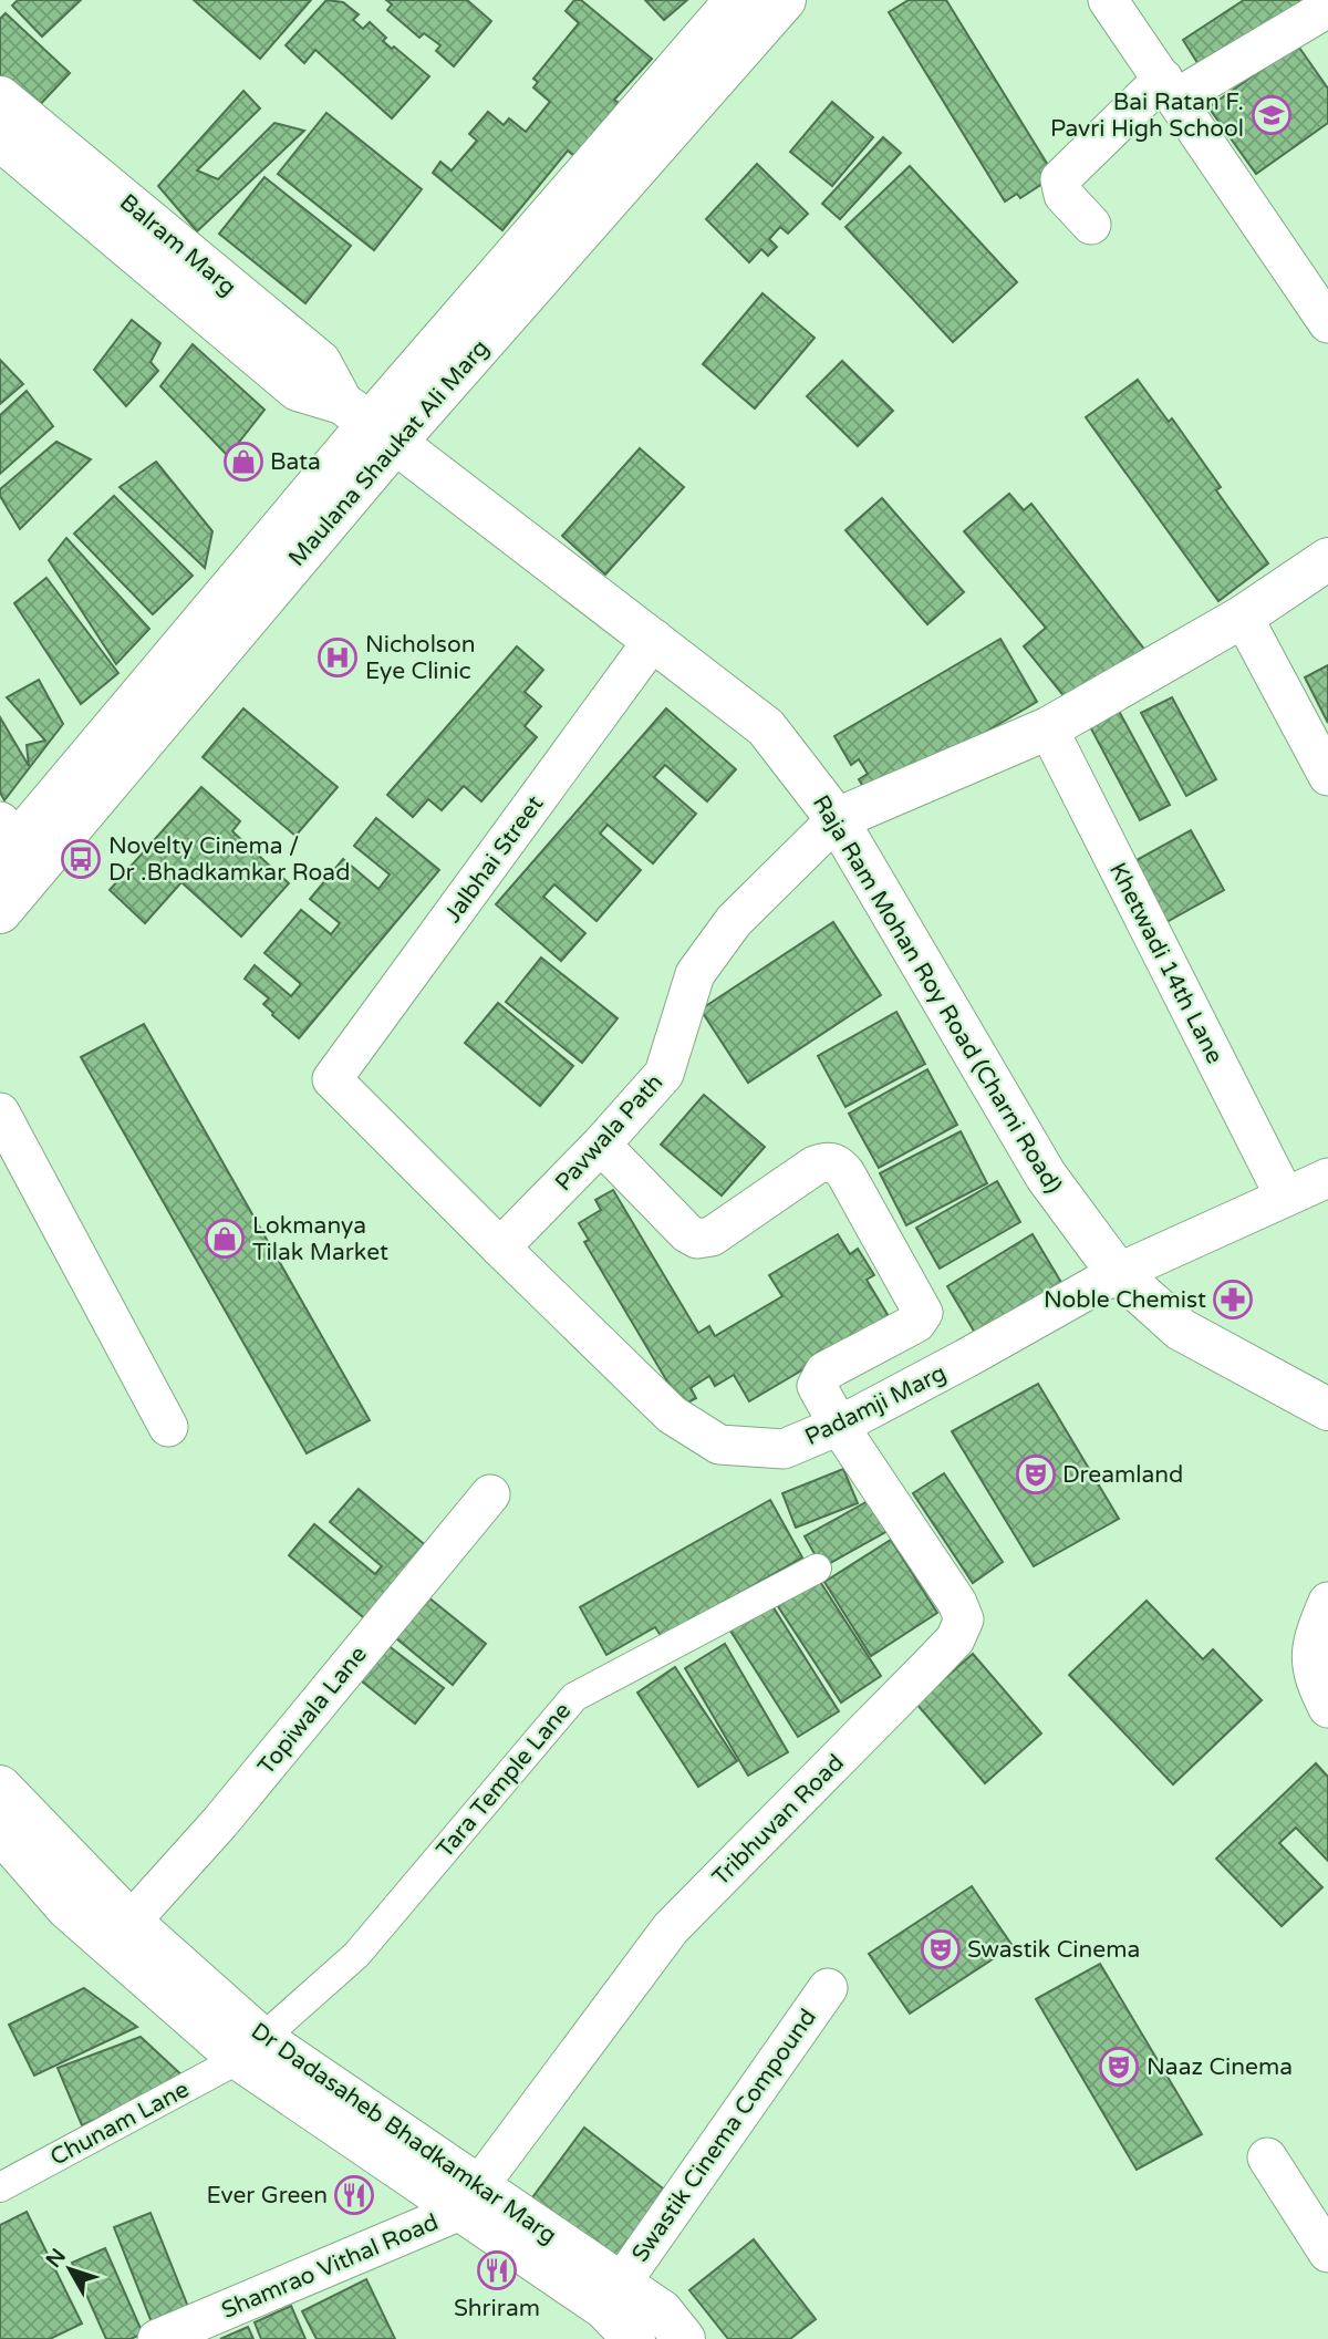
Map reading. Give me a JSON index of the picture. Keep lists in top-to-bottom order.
{
  "streets": {
    "main road": [
      "Balram Marg",
      "Maulana Shaukat Ali Marg",
      "Raja Ram Mohan Roy Road (Charni Road)",
      "Dr Dadasaheb Bhadkamkar Marg"
    ],
    "street": [
      "Jalbhai Street",
      "Khetwadi 14th Lane",
      "Pavwala Path",
      "Padamji Marg",
      "Topiwala Lane",
      "Tara Temple Lane",
      "Tribhuvan Road",
      "Chunam Lane",
      "Swastik Cinema Compound",
      "Shamrao Vithal Road"
    ]
  },
  "crossings": [
    ["Balram Marg", "Maulana Shaukat Ali Marg"],
    ["Balram Marg", "Raja Ram Mohan Roy Road (Charni Road)"],
    ["Maulana Shaukat Ali Marg", "Raja Ram Mohan Roy Road (Charni Road)"],
    ["Jalbhai Street", "Raja Ram Mohan Roy Road (Charni Road)"],
    ["Jalbhai Street", "Pavwala Path"],
    ["Jalbhai Street", "Padamji Marg"],
    ["Khetwadi 14th Lane", "Padamji Marg"],
    ["Raja Ram Mohan Roy Road (Charni Road)", "Pavwala Path"],
    ["Raja Ram Mohan Roy Road (Charni Road)", "Padamji Marg"],
    ["Pavwala Path", "Padamji Marg"],
    ["Pavwala Path", "Tribhuvan Road"],
    ["Padamji Marg", "Tribhuvan Road"],
    ["Topiwala Lane", "Dr Dadasaheb Bhadkamkar Marg"],
    ["Tara Temple Lane", "Chunam Lane"],
    ["Tara Temple Lane", "Dr Dadasaheb Bhadkamkar Marg"],
    ["Tribhuvan Road", "Dr Dadasaheb Bhadkamkar Marg"],
    ["Tribhuvan Road", "Shamrao Vithal Road"],
    ["Chunam Lane", "Dr Dadasaheb Bhadkamkar Marg"],
    ["Dr Dadasaheb Bhadkamkar Marg", "Swastik Cinema Compound"],
    ["Dr Dadasaheb Bhadkamkar Marg", "Shamrao Vithal Road"]
  ],
  "places": {
    "school or university": ["Bai Ratan F. Pavri High School"],
    "shop": ["Bata", "Lokmanya Tilak Market"],
    "hospital": ["Nicholson Eye Clinic"],
    "bus stop": ["Novelty Cinema / Dr .Bhadkamkar Road"],
    "pharmacy": ["Noble Chemist"],
    "theatre": ["Dreamland", "Swastik Cinema", "Naaz Cinema"],
    "restaurant": ["Ever Green", "Shriram"]
  },
  "north": "top left"
}
